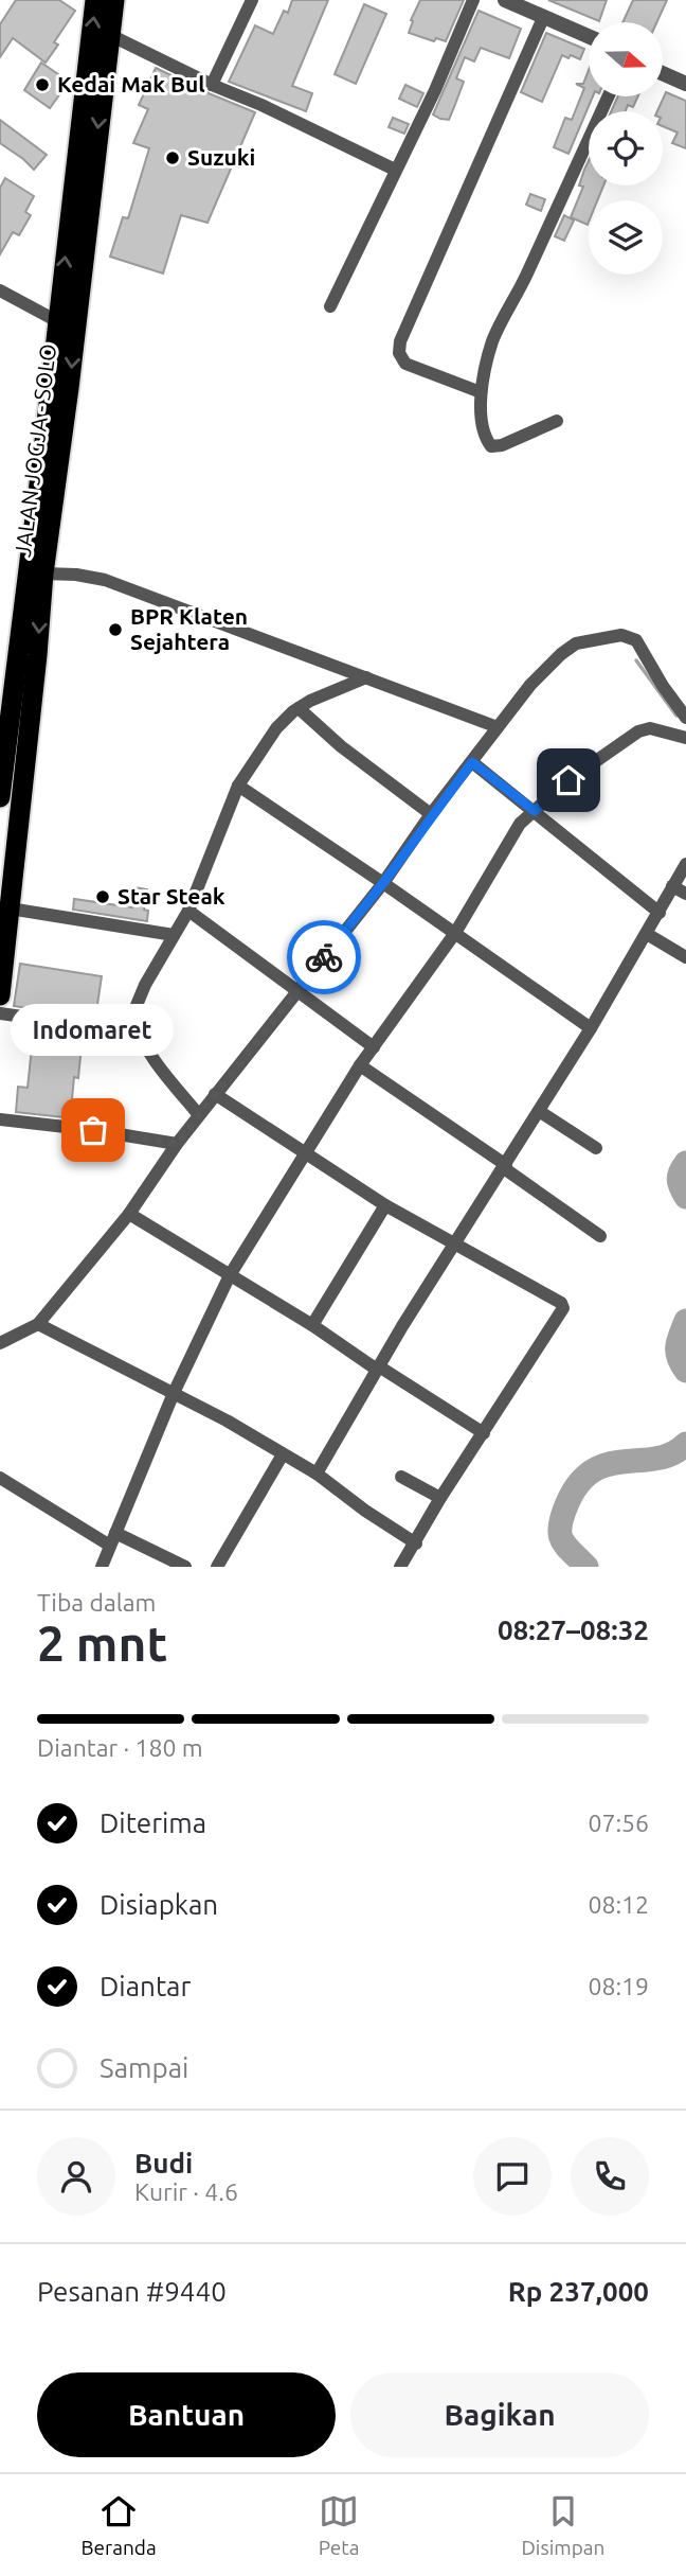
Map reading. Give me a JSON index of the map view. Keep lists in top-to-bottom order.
{
  "streets": {
    "highway": ["JALAN JOGJA - SOLO"]
  },
  "places": [
    "Kedai Mak Bul",
    "Suzuki",
    "BPR Klaten Sejahtera",
    "Star Steak",
    "Indomaret"
  ],
  "north": "right",
  "page": {
    "bubble": "Indomaret",
    "heading": ["2 mnt", "Tiba dalam", "08:27–08:32"],
    "panel": [
      "Budi",
      "Kurir · 4.6",
      "Pesanan #9440",
      "Rp 237,000"
    ],
    "bar": "Diantar · 180 m",
    "list": [
      ["Diterima", "07:56"],
      ["Disiapkan", "08:12"],
      ["Diantar", "08:19"],
      "Sampai"
    ],
    "buttons": ["Bantuan", "Bagikan"],
    "tabs": ["Beranda", "Peta", "Disimpan"]
  }
}
